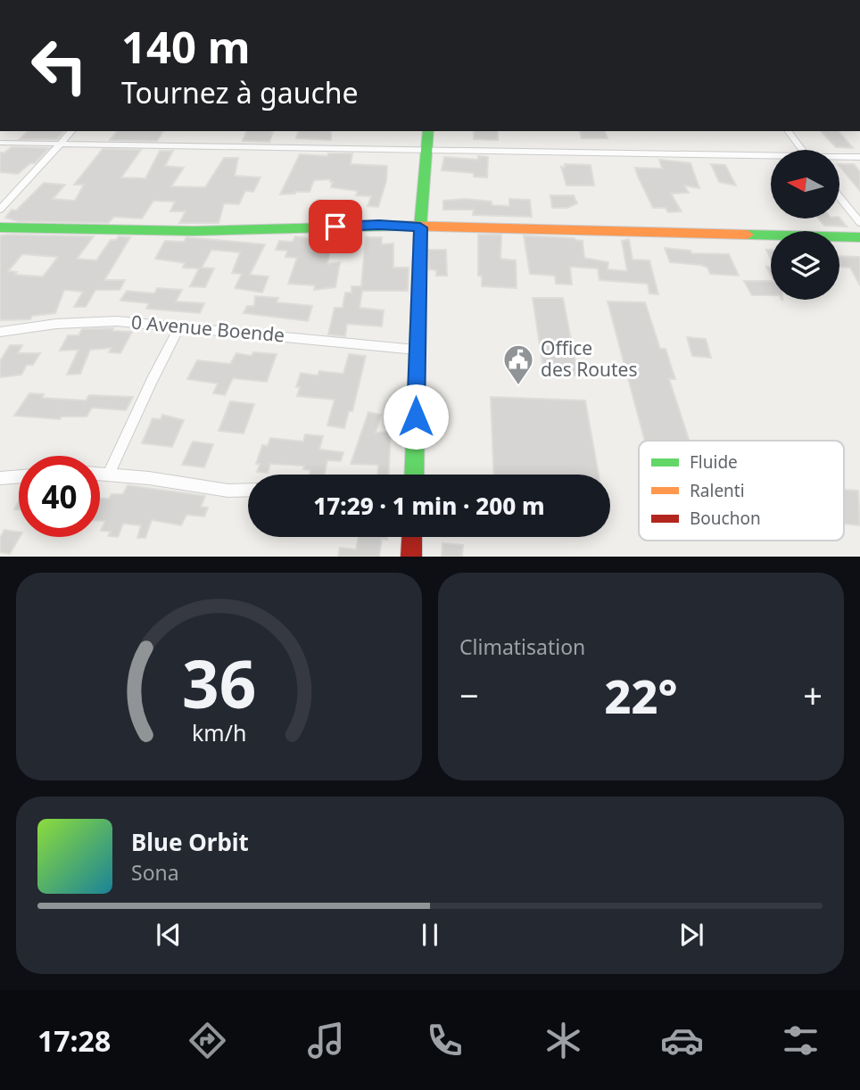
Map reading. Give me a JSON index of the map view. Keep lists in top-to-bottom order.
{
  "streets": {
    "street": ["0 Avenue Boende"]
  },
  "places": {
    "public building": ["Office des Routes"]
  },
  "legend": ["Fluide", "Ralenti", "Bouchon"],
  "north": "left",
  "page": {
    "turn": ["140 m", "Tournez à gauche"],
    "limit": "40",
    "trip": "17:29 · 1 min · 200 m",
    "tile": "Climatisation",
    "heat": ["−", "22°", "+"],
    "song": ["Blue Orbit", "Sona"],
    "tabs": "17:28",
    "gauge": ["36", "km/h"]
  }
}
